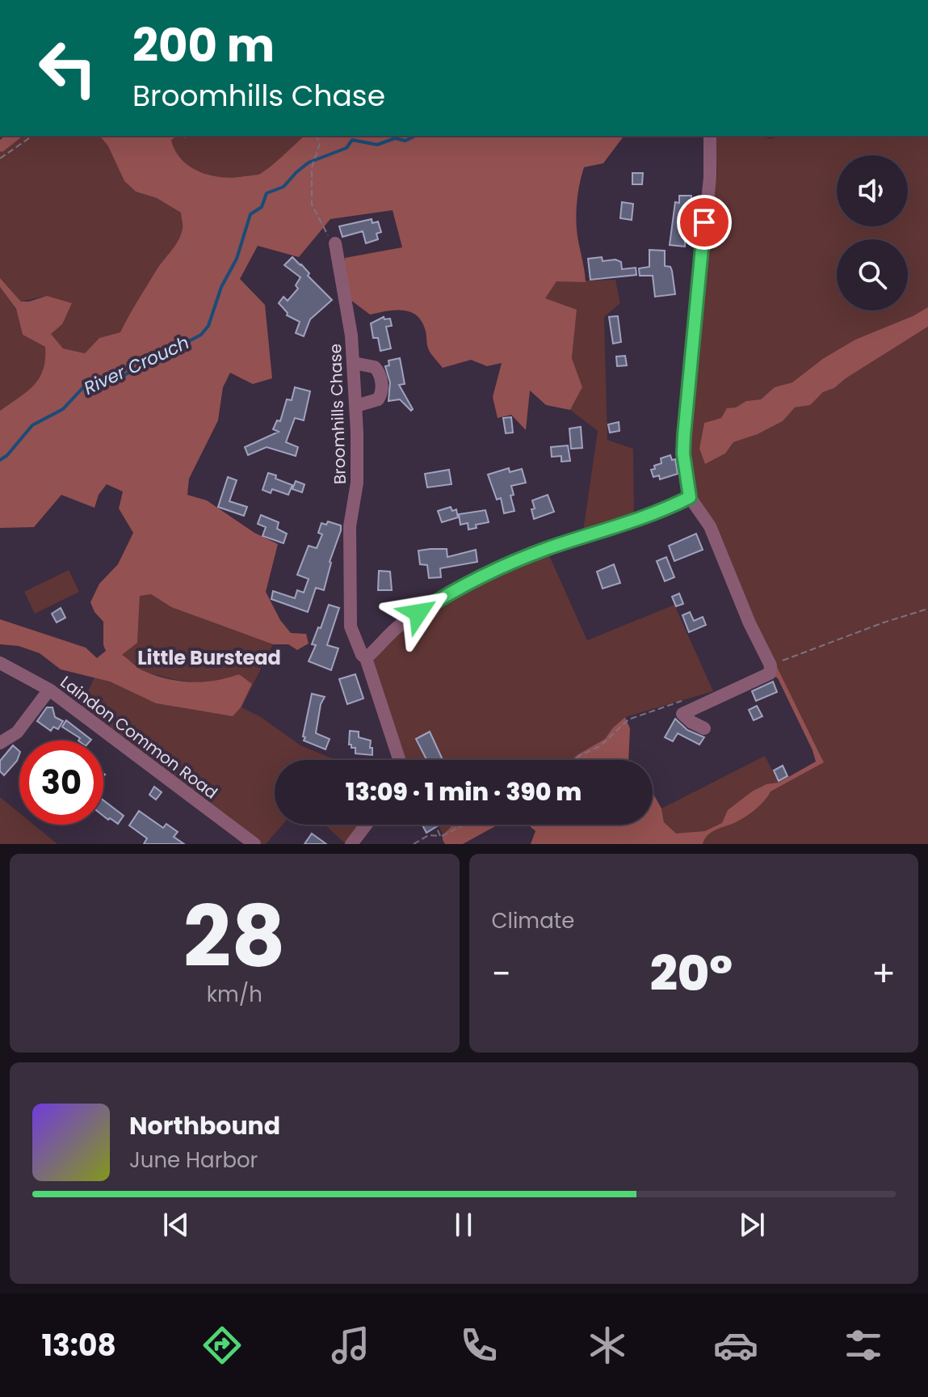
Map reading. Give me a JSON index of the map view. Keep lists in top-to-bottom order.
{
  "streets": {
    "street": ["Broomhills Chase", "Laindon Common Road"]
  },
  "districts": ["Little Burstead"],
  "water": ["River Crouch"],
  "page": {
    "turn": ["200 m", "Broomhills Chase"],
    "limit": "30",
    "trip": "13:09 · 1 min · 390 m",
    "tile": [
      ["28", "km/h"],
      "Climate"
    ],
    "heat": ["−", "20°", "+"],
    "song": ["Northbound", "June Harbor"],
    "tabs": "13:08"
  }
}
